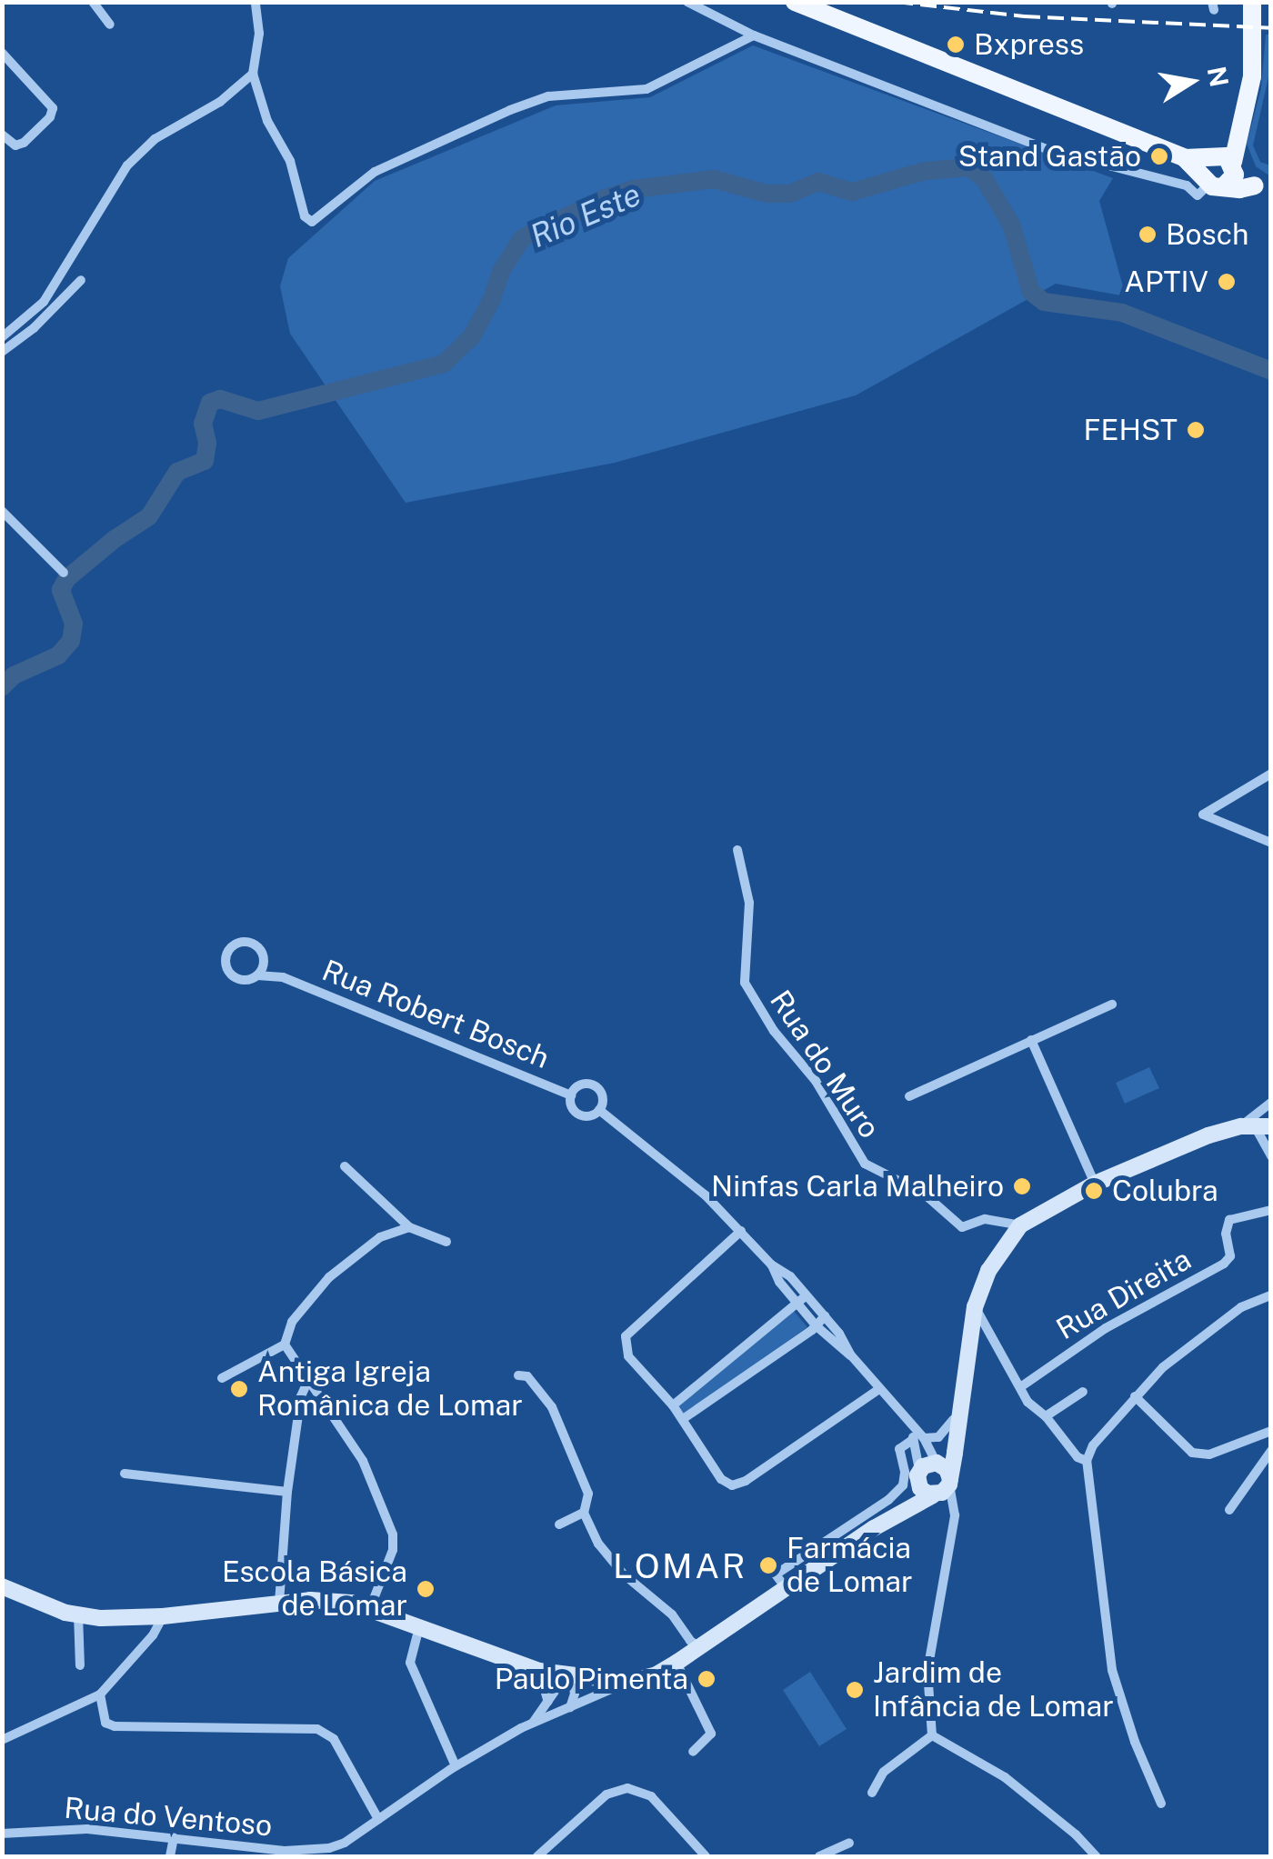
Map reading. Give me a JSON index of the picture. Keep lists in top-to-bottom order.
{
  "streets": {
    "street": [
      "Rua Robert Bosch",
      "Rua do Muro",
      "Rua Direita",
      "Rua do Ventoso"
    ]
  },
  "districts": ["LOMAR"],
  "water": ["Rio Este"],
  "places": [
    "Bxpress",
    "Stand Gastāo",
    "Bosch",
    "APTIV",
    "FEHST",
    "Ninfas Carla Malheiro",
    "Colubra",
    "Antiga Igreja Românica de Lomar",
    "Farmácia de Lomar",
    "Escola Básica de Lomar",
    "Paulo Pimenta",
    "Jardim de Infância de Lomar"
  ],
  "north": "right"
}
